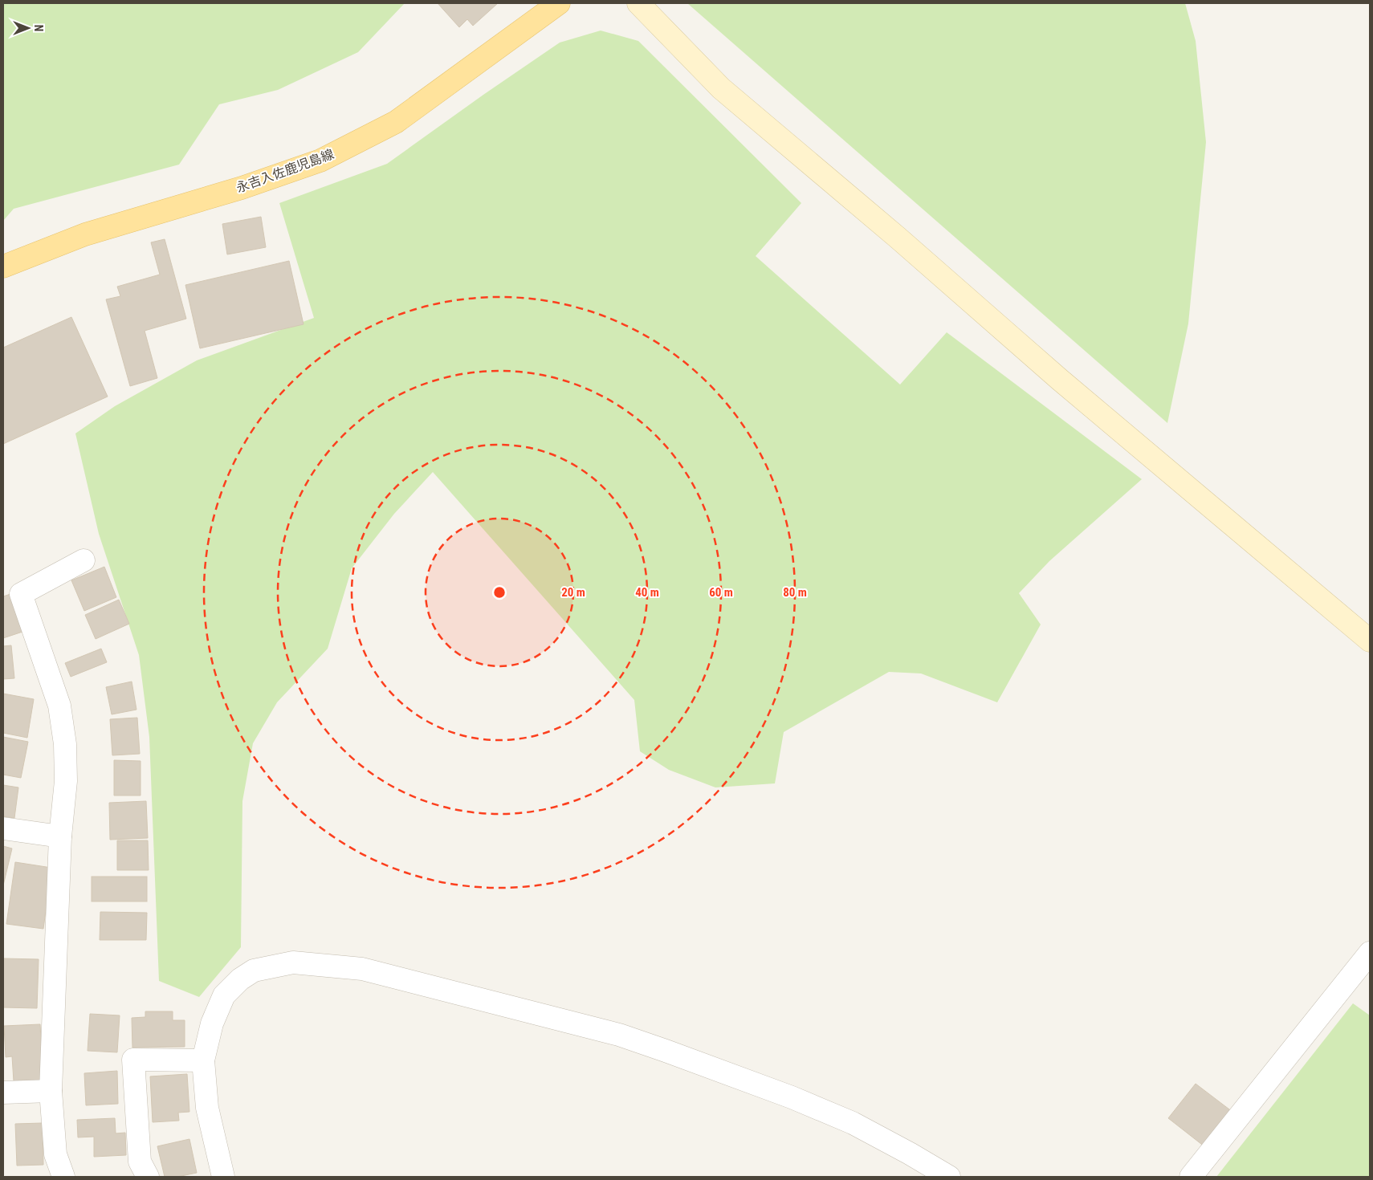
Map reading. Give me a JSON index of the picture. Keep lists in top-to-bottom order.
{
  "streets": {
    "main road": ["永吉入佐鹿児島線"]
  },
  "north": "right",
  "rings": [
    "20 m",
    "40 m",
    "60 m",
    "80 m"
  ]
}
